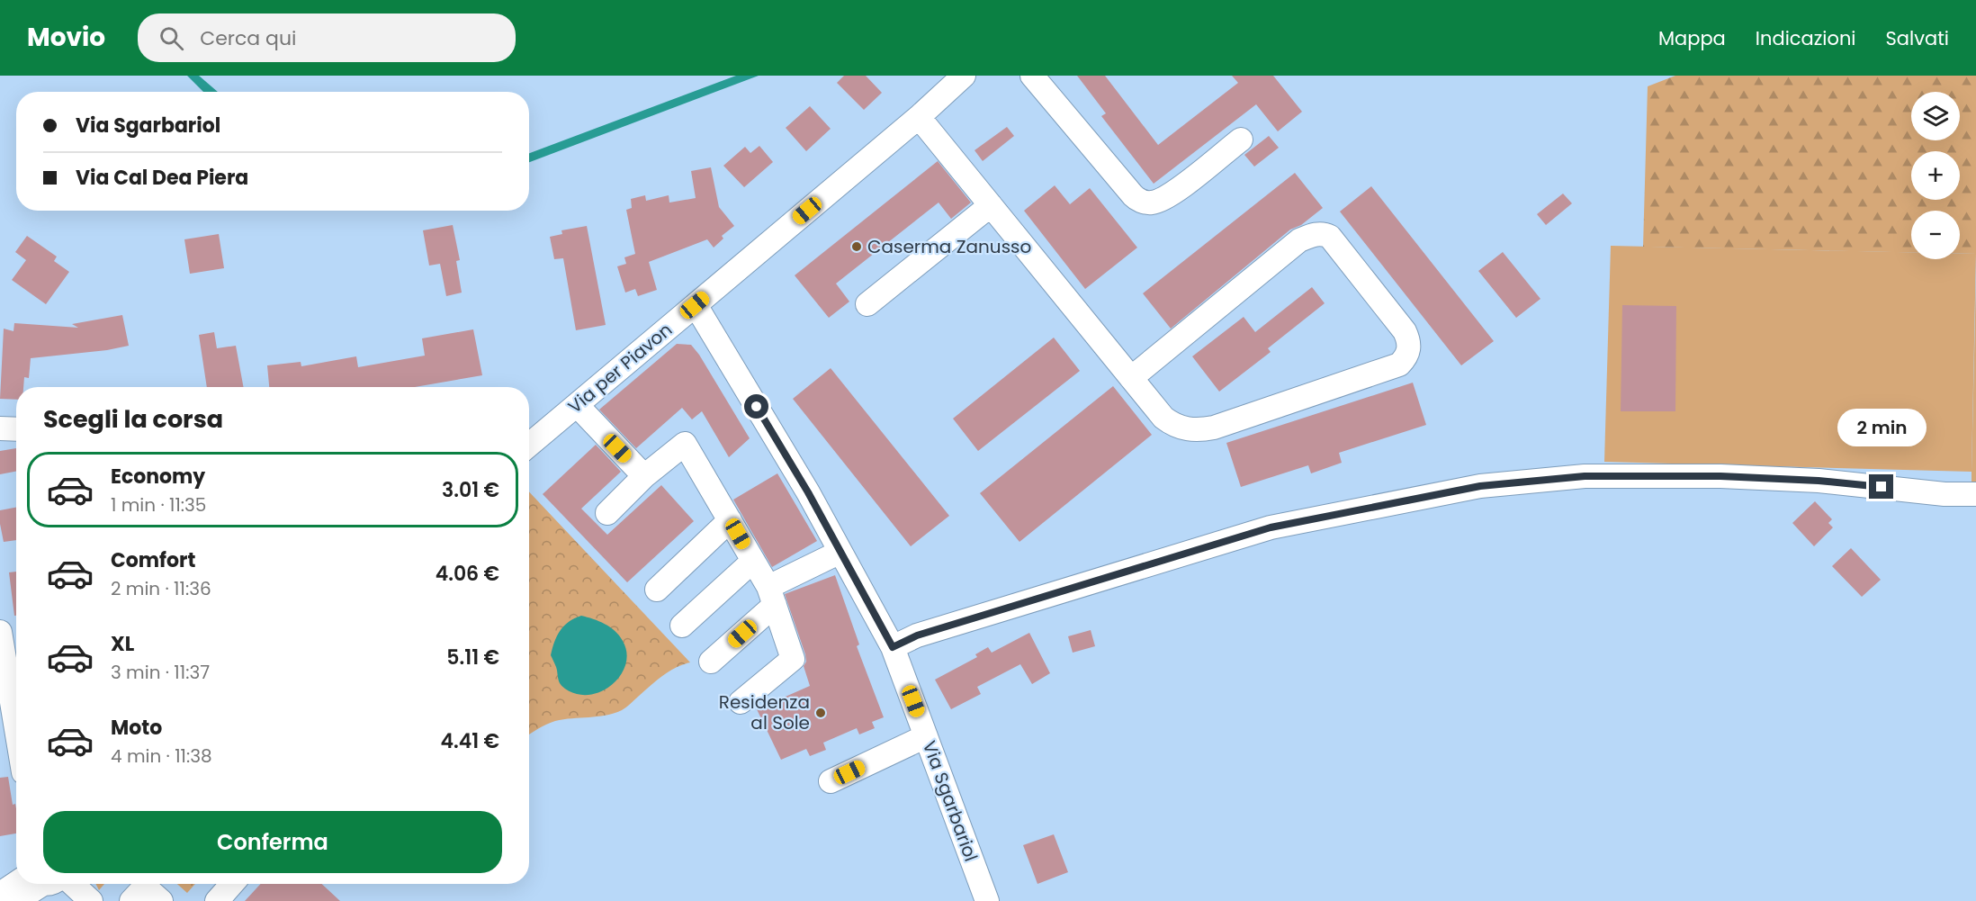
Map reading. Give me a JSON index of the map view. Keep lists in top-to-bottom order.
{
  "streets": {
    "street": ["Via per Piavon", "Via Sgarbariol"]
  },
  "crossings": [
    ["Via per Piavon", "Via Sgarbariol"]
  ],
  "places": ["Caserma Zanusso", "Residenza al Sole"],
  "page": {
    "header": "Movio",
    "search": "Cerca qui",
    "nav": ["Mappa", "Indicazioni", "Salvati"],
    "map_buttons": ["+", "−"],
    "banner": ["Via Sgarbariol", "Via Cal Dea Piera"],
    "heading": "Scegli la corsa",
    "bubble": "2 min",
    "list": [
      {
        "name": "Economy",
        "note": "1 min · 11:35",
        "value": "3.01 €"
      },
      {
        "name": "Comfort",
        "note": "2 min · 11:36",
        "value": "4.06 €"
      },
      {
        "name": "XL",
        "note": "3 min · 11:37",
        "value": "5.11 €"
      },
      {
        "name": "Moto",
        "note": "4 min · 11:38",
        "value": "4.41 €"
      }
    ],
    "buttons": "Conferma"
  }
}
